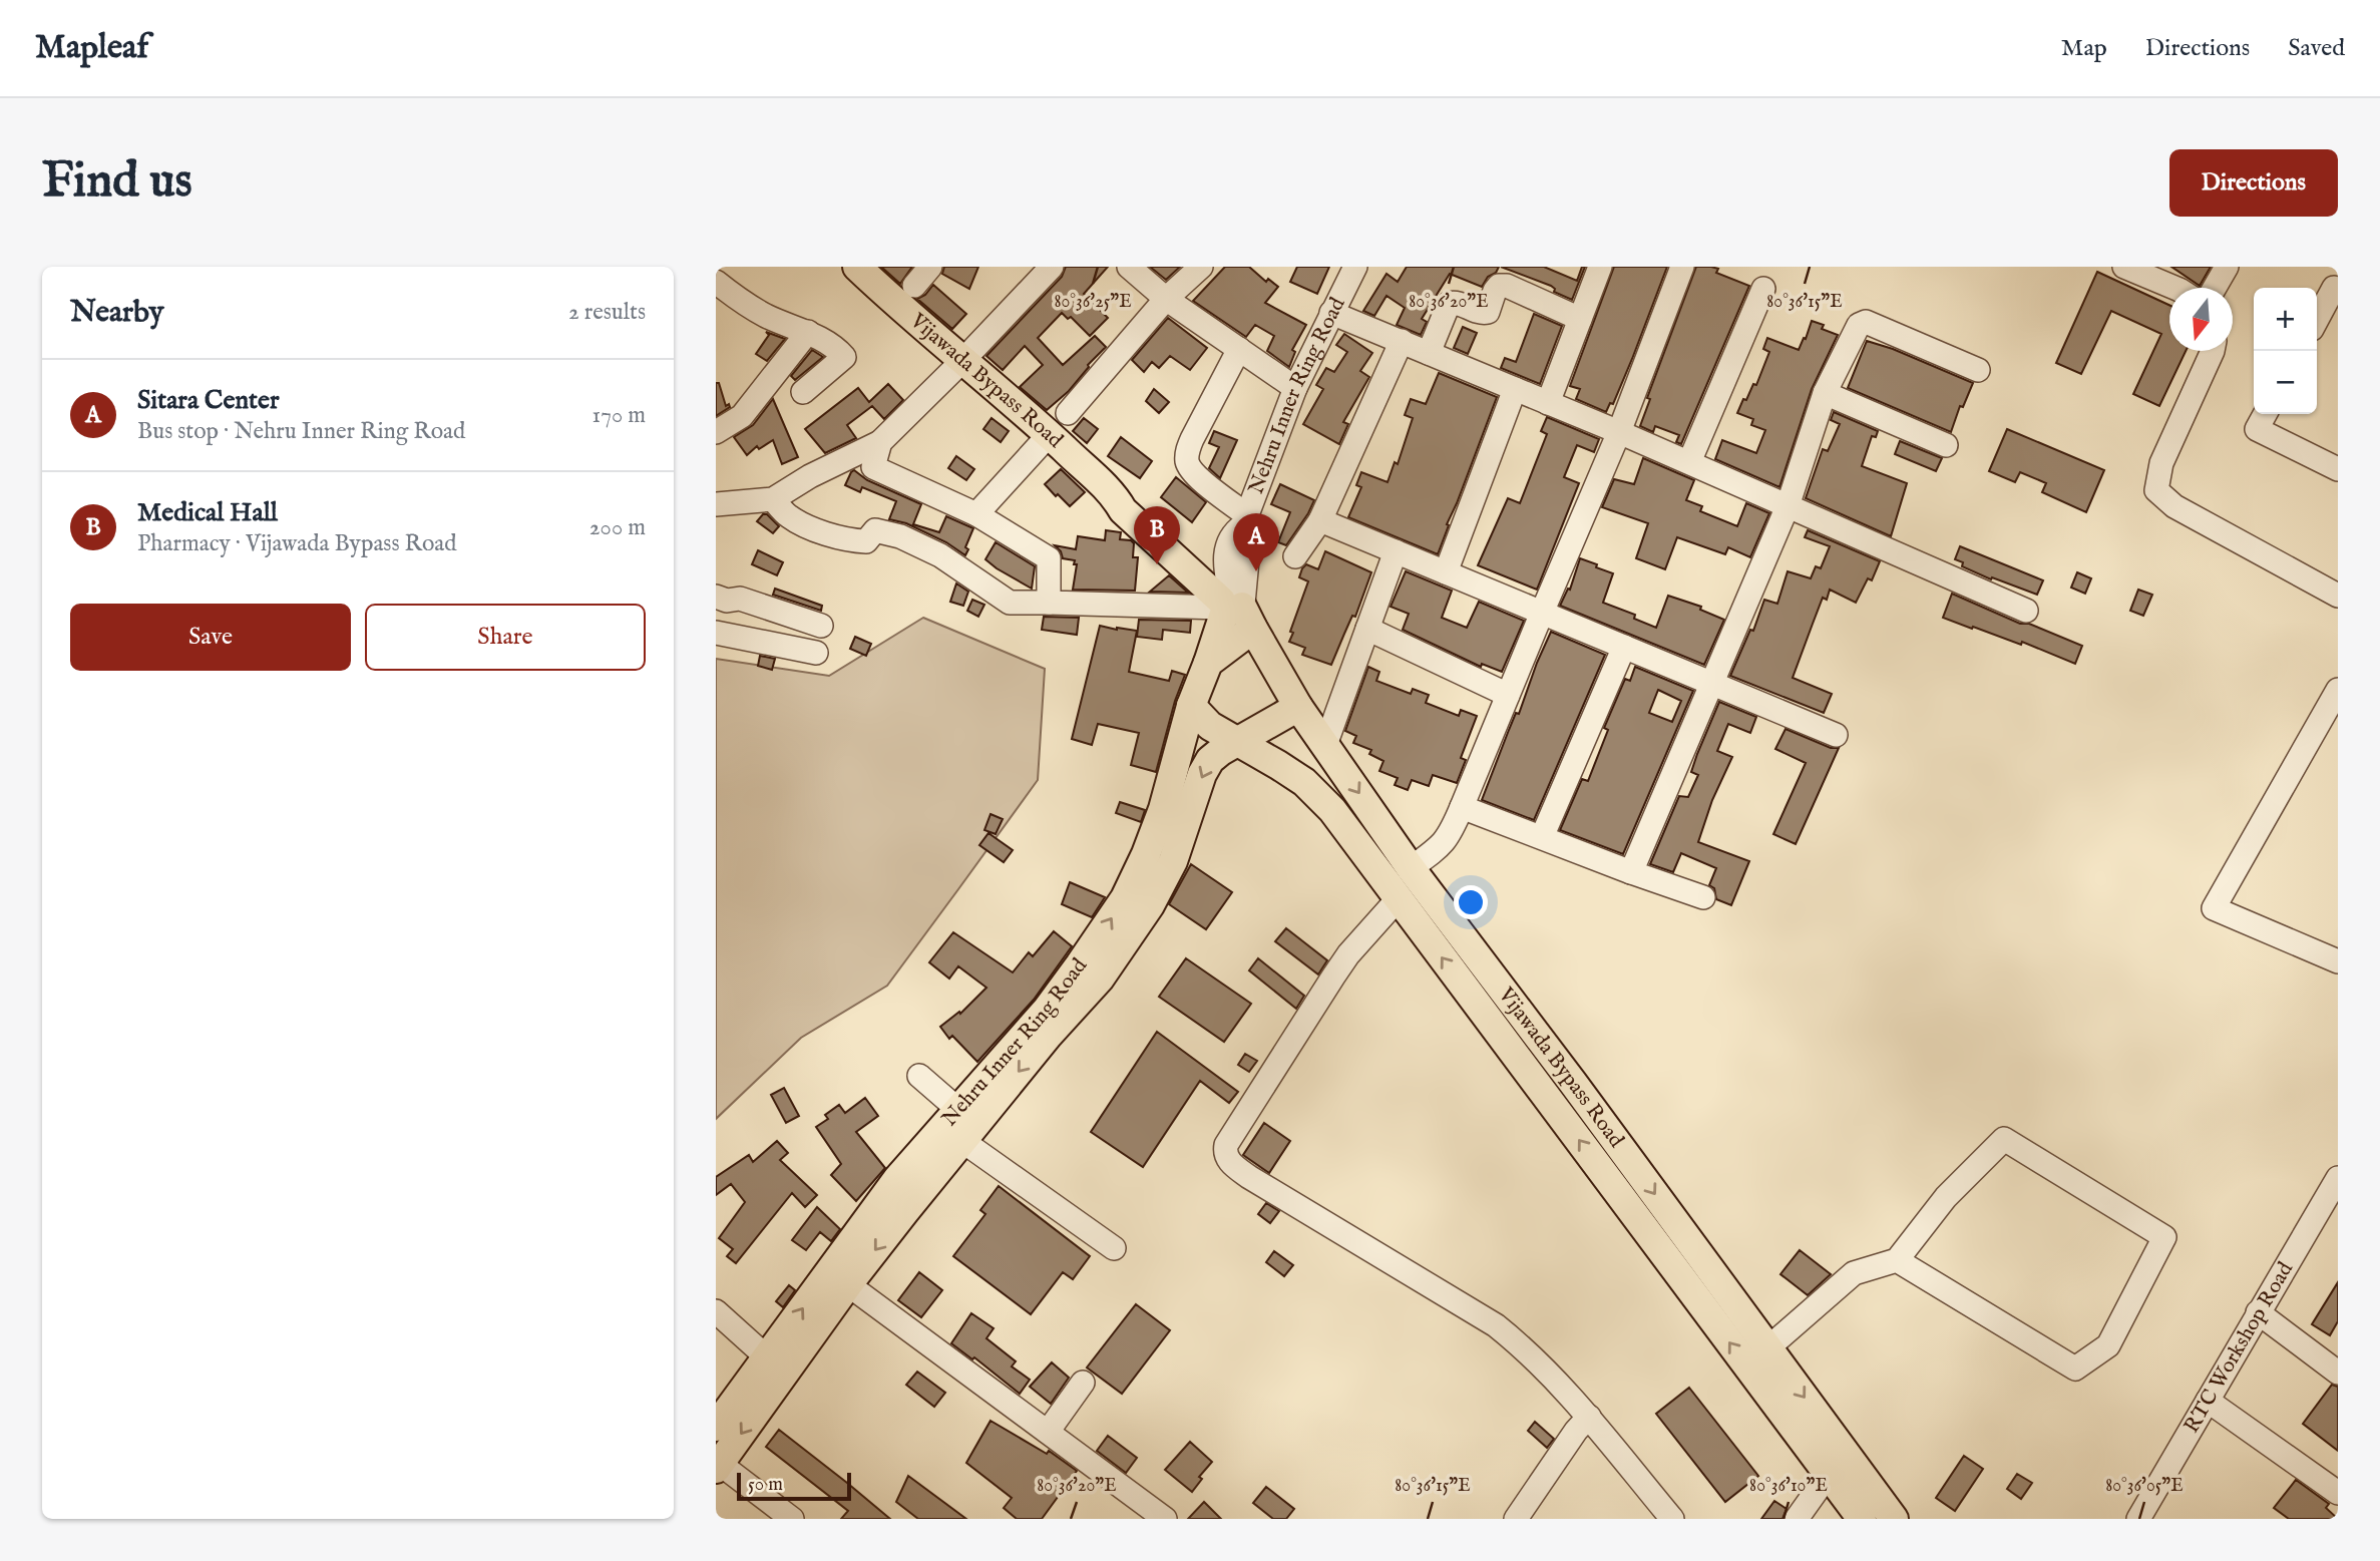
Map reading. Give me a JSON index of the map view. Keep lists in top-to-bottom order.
{
  "streets": {
    "main road": ["Vijawada Bypass Road", "Nehru Inner Ring Road"],
    "street": ["RTC Workshop Road"]
  },
  "crossings": [
    ["Vijawada Bypass Road", "Nehru Inner Ring Road"]
  ],
  "scale_bar": "50 m",
  "north": "bottom",
  "page": {
    "header": "Mapleaf",
    "nav": ["Map", "Directions", "Saved"],
    "buttons": [
      "Directions",
      ["Save", "Share"]
    ],
    "title": "Find us",
    "heading": ["Nearby", "2 results"],
    "map_buttons": ["+", "−"],
    "list": [
      {
        "mark": "A",
        "name": "Sitara Center",
        "note": "Bus stop · Nehru Inner Ring Road",
        "value": "170 m"
      },
      {
        "mark": "B",
        "name": "Medical Hall",
        "note": "Pharmacy · Vijawada Bypass Road",
        "value": "200 m"
      }
    ],
    "pins": ["B", "A"],
    "scale": "50 m"
  },
  "coordinates": [
    "80°36'25\"E",
    "80°36'20\"E",
    "80°36'15\"E",
    "80°36'10\"E",
    "80°36'05\"E"
  ]
}
